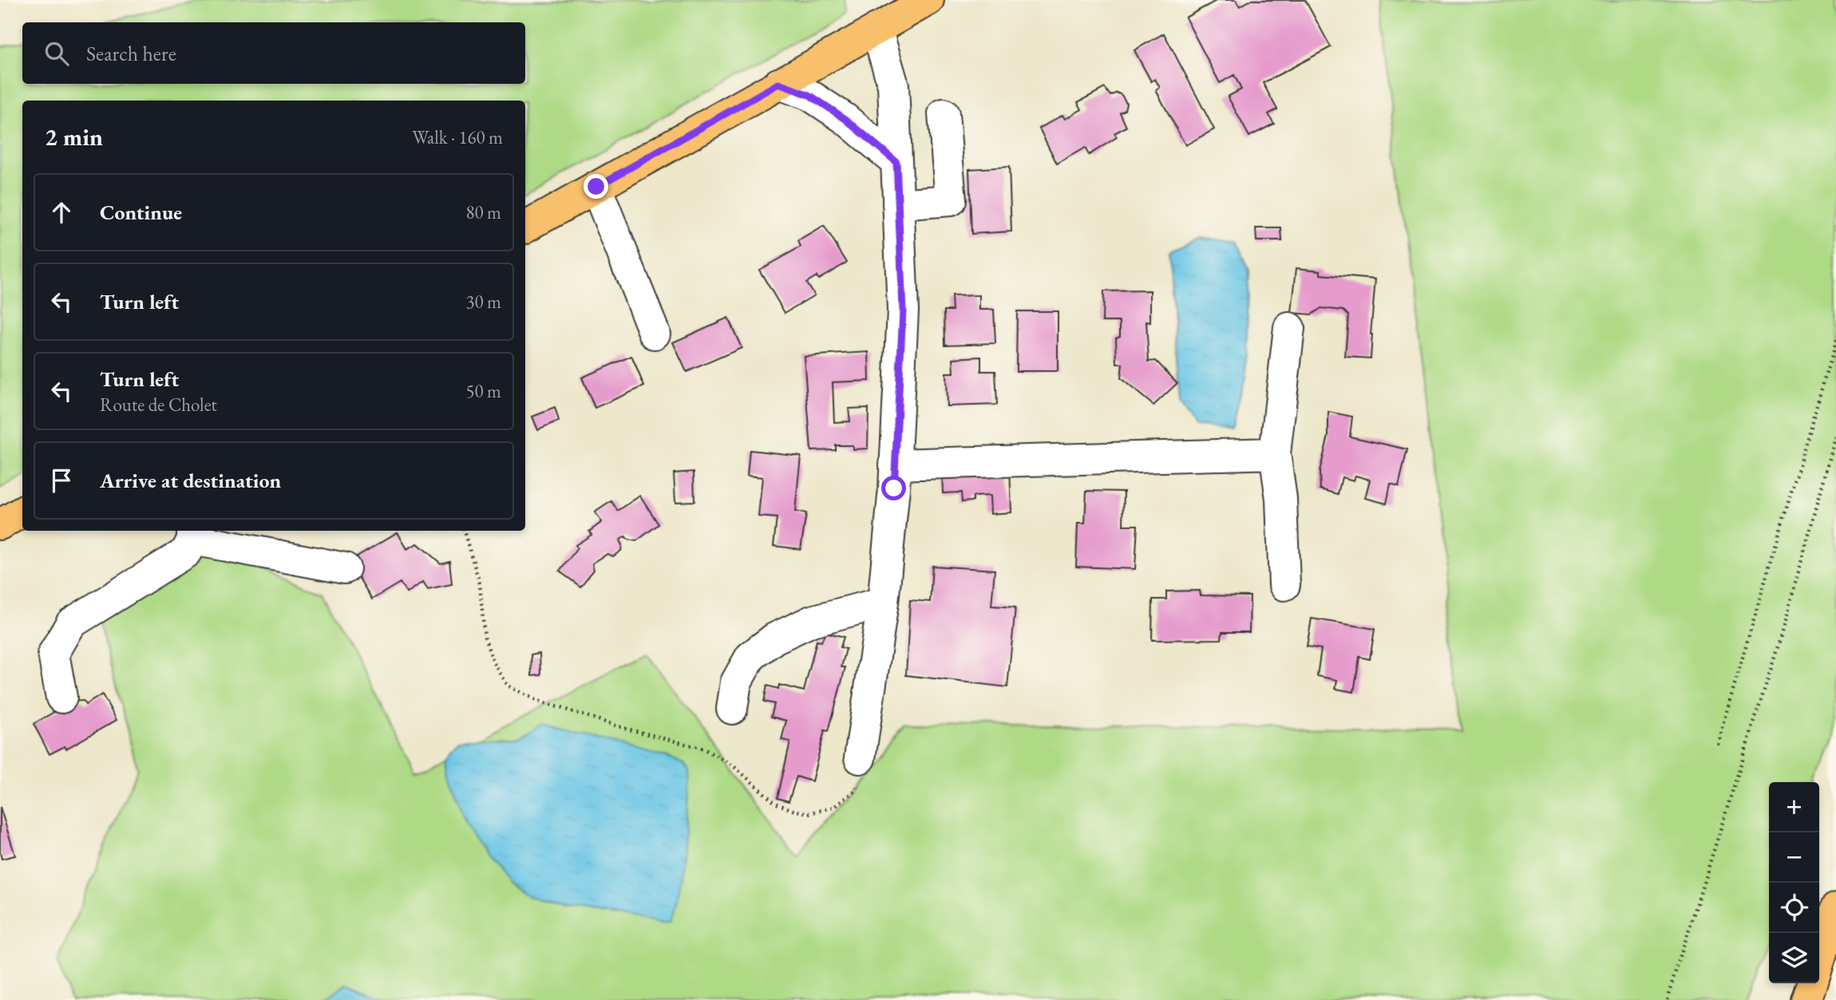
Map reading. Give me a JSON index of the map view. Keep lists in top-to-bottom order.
{
  "page": {
    "search": "Search here",
    "heading": ["2 min", "Walk · 160 m"],
    "list": [
      ["Continue", "80 m"],
      ["Turn left", "30 m"],
      ["Turn left", "Route de Cholet", "50 m"],
      "Arrive at destination"
    ],
    "map_buttons": ["+", "−"]
  }
}
